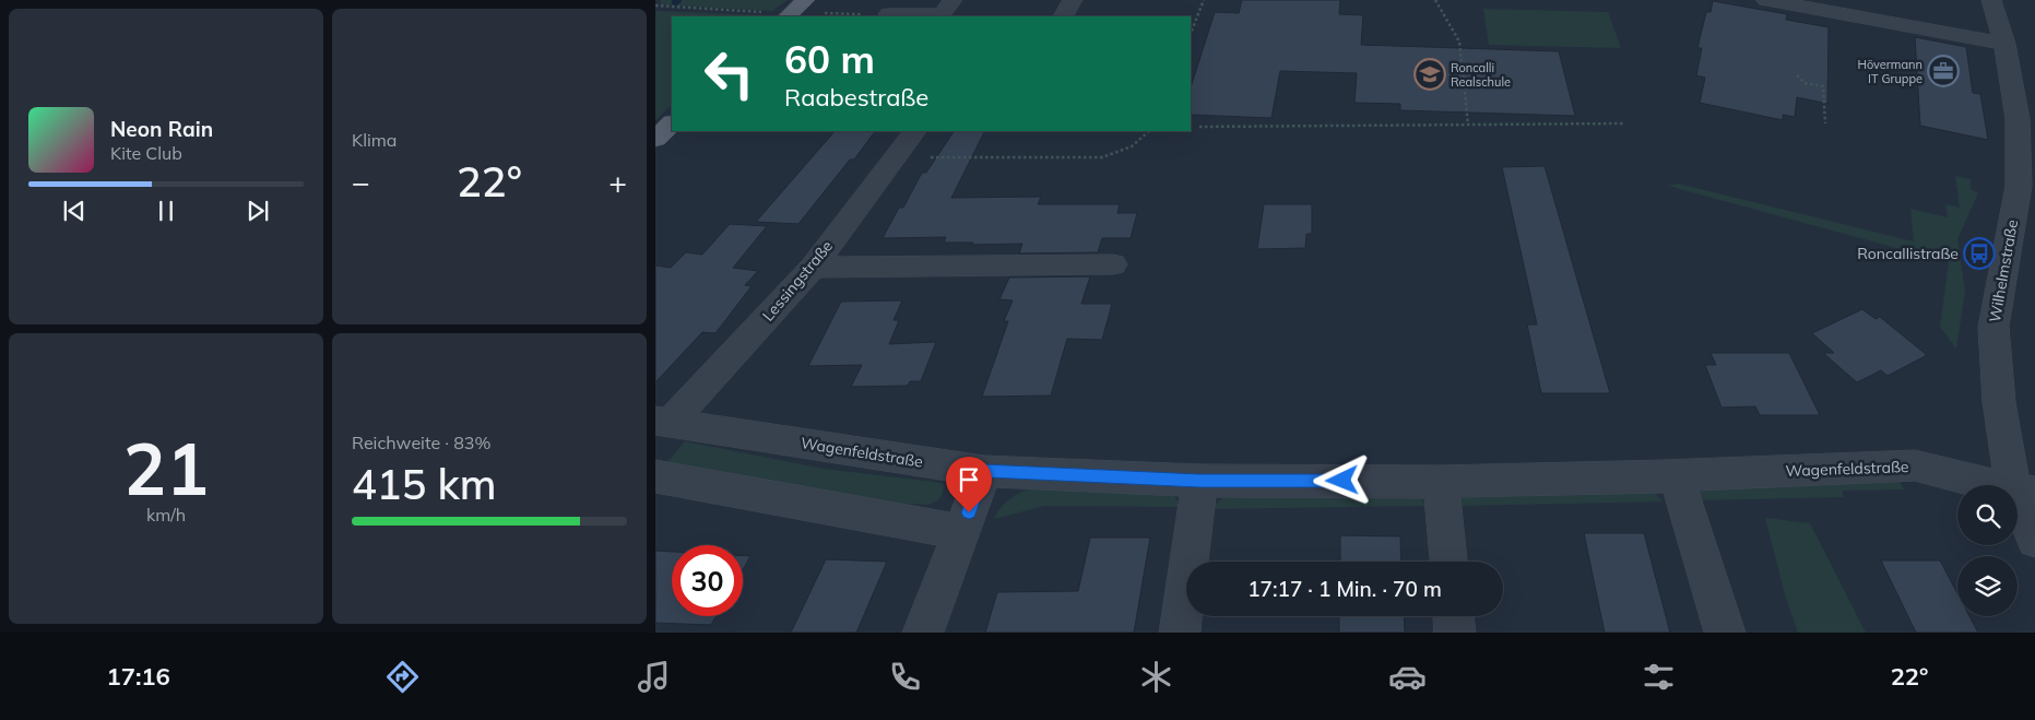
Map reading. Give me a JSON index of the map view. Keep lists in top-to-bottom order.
{
  "streets": {
    "street": ["Wilhelmstraße", "Lessingstraße", "Wagenfeldstraße"]
  },
  "crossings": [
    ["Wilhelmstraße", "Wagenfeldstraße"],
    ["Lessingstraße", "Wagenfeldstraße"]
  ],
  "places": {
    "office": ["Hövermann IT Gruppe"],
    "school or university": ["Roncalli Realschule"],
    "bus stop": ["Roncallistraße"]
  },
  "page": {
    "tile": [
      "Klima",
      ["21", "km/h"],
      ["Reichweite · 83%", "415 km"]
    ],
    "turn": ["60 m", "Raabestraße"],
    "song": ["Neon Rain", "Kite Club"],
    "heat": ["−", "22°", "+"],
    "limit": "30",
    "trip": "17:17 · 1 Min. · 70 m",
    "tabs": ["17:16", "22°"]
  }
}
